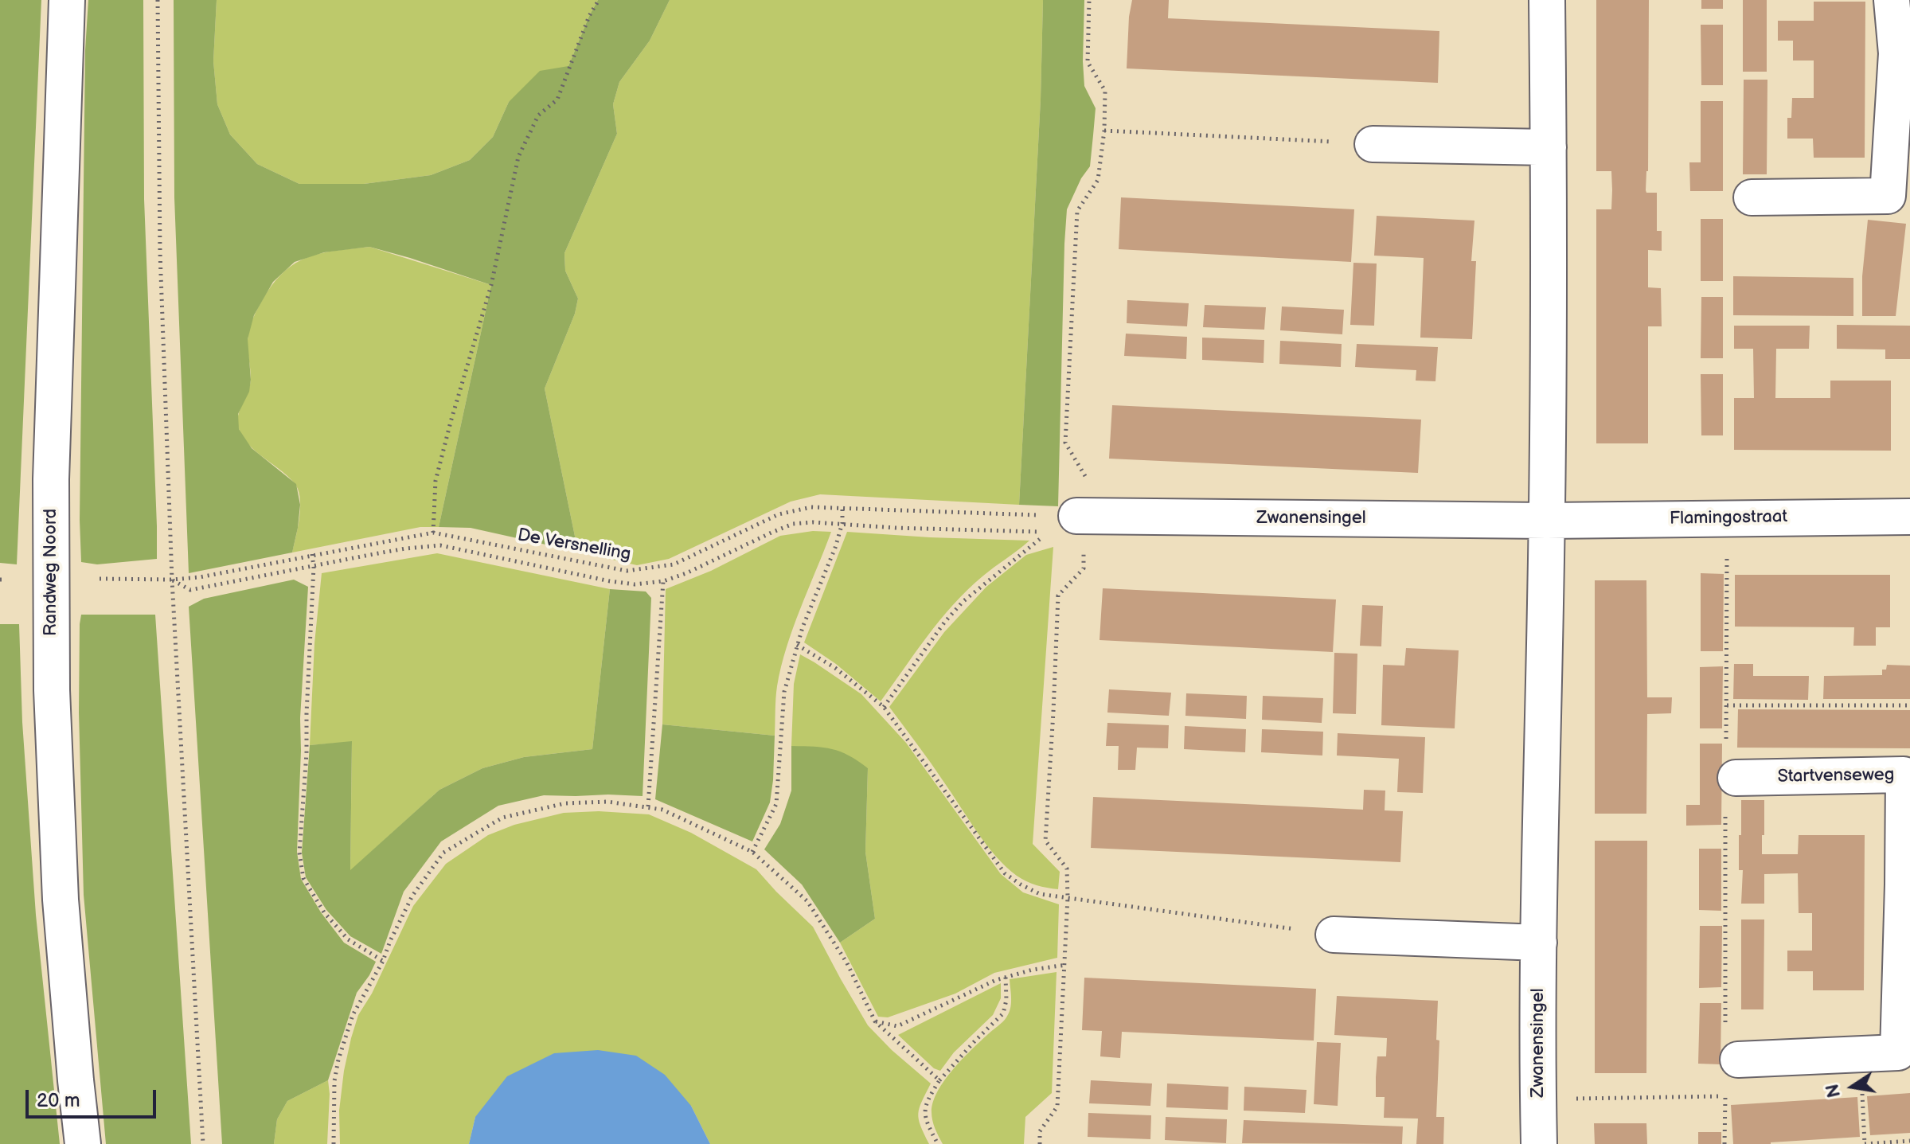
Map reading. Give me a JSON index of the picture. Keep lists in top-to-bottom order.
{
  "streets": {
    "street": [
      "Zwanensingel",
      "Flamingostraat",
      "Randweg Noord",
      "Startvenseweg"
    ],
    "path": ["De Versnelling"]
  },
  "crossings": [
    ["Zwanensingel", "Flamingostraat"],
    ["Zwanensingel", "De Versnelling"]
  ],
  "scale_bar": "20 m",
  "north": "left"
}
